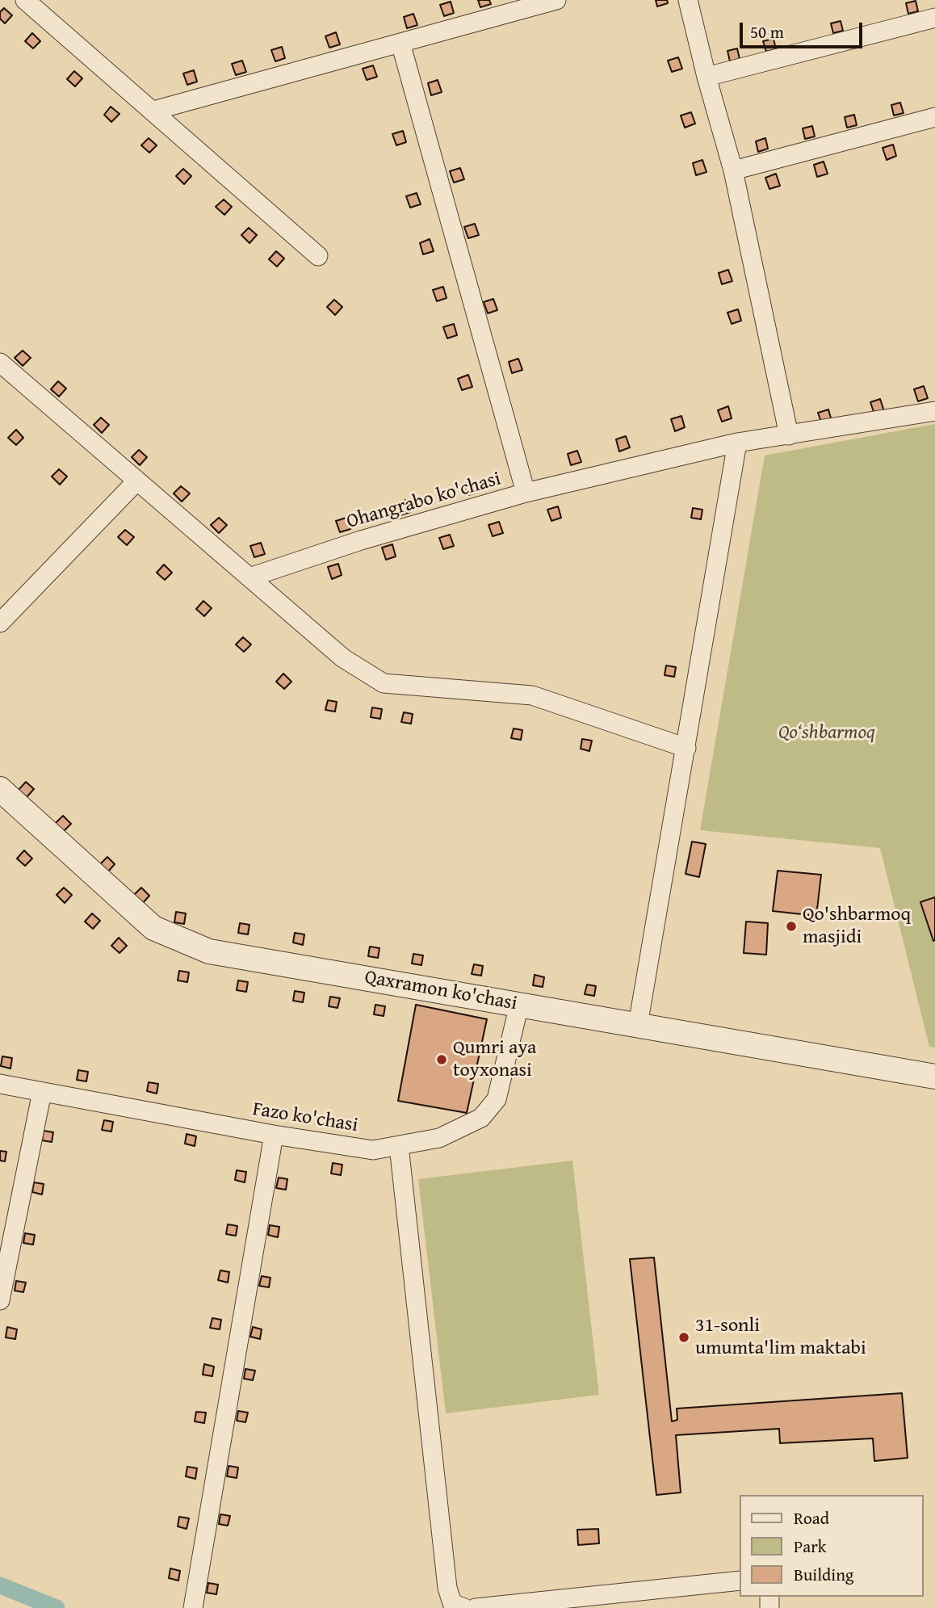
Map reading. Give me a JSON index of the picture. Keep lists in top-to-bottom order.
{
  "streets": {
    "street": ["Ohangrabo ko'chasi", "Qaxramon ko'chasi", "Fazo ko'chasi"]
  },
  "crossings": [
    ["Qaxramon ko'chasi", "Fazo ko'chasi"]
  ],
  "parks": ["Qo‘shbarmoq"],
  "places": ["Qo'shbarmoq masjidi", "Qumri aya toyxonasi", "31-sonli umumta'lim maktabi"],
  "legend": ["Road", "Park", "Building"],
  "scale_bar": "50 m"
}
